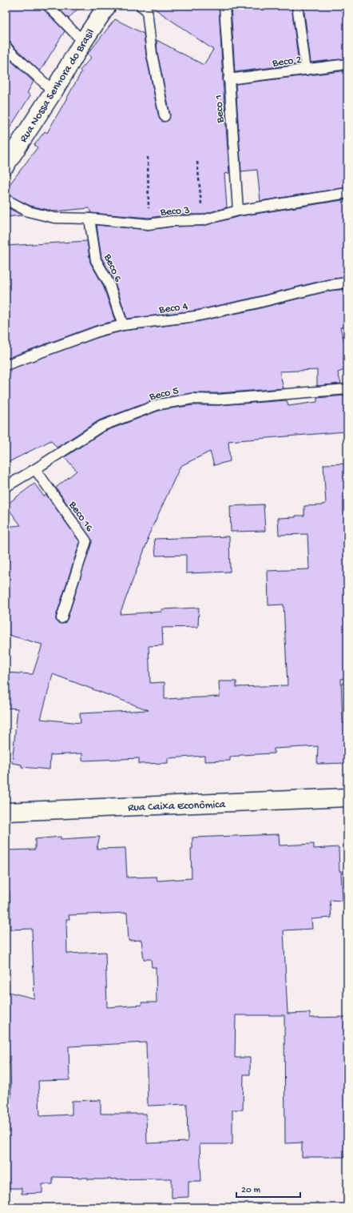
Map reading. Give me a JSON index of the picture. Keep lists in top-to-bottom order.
{
  "streets": {
    "street": ["Rua Nossa Senhora do Brasil", "Rua Caixa Econômica"],
    "lane": [
      "Beco 2",
      "Beco 1",
      "Beco 3",
      "Beco 6",
      "Beco 4",
      "Beco 5",
      "Beco 16"
    ]
  },
  "crossings": [
    ["Beco 2", "Beco 1"],
    ["Beco 1", "Beco 3"],
    ["Beco 3", "Beco 6"],
    ["Beco 6", "Beco 4"],
    ["Beco 5", "Beco 16"]
  ],
  "scale_bar": "20 m"
}
